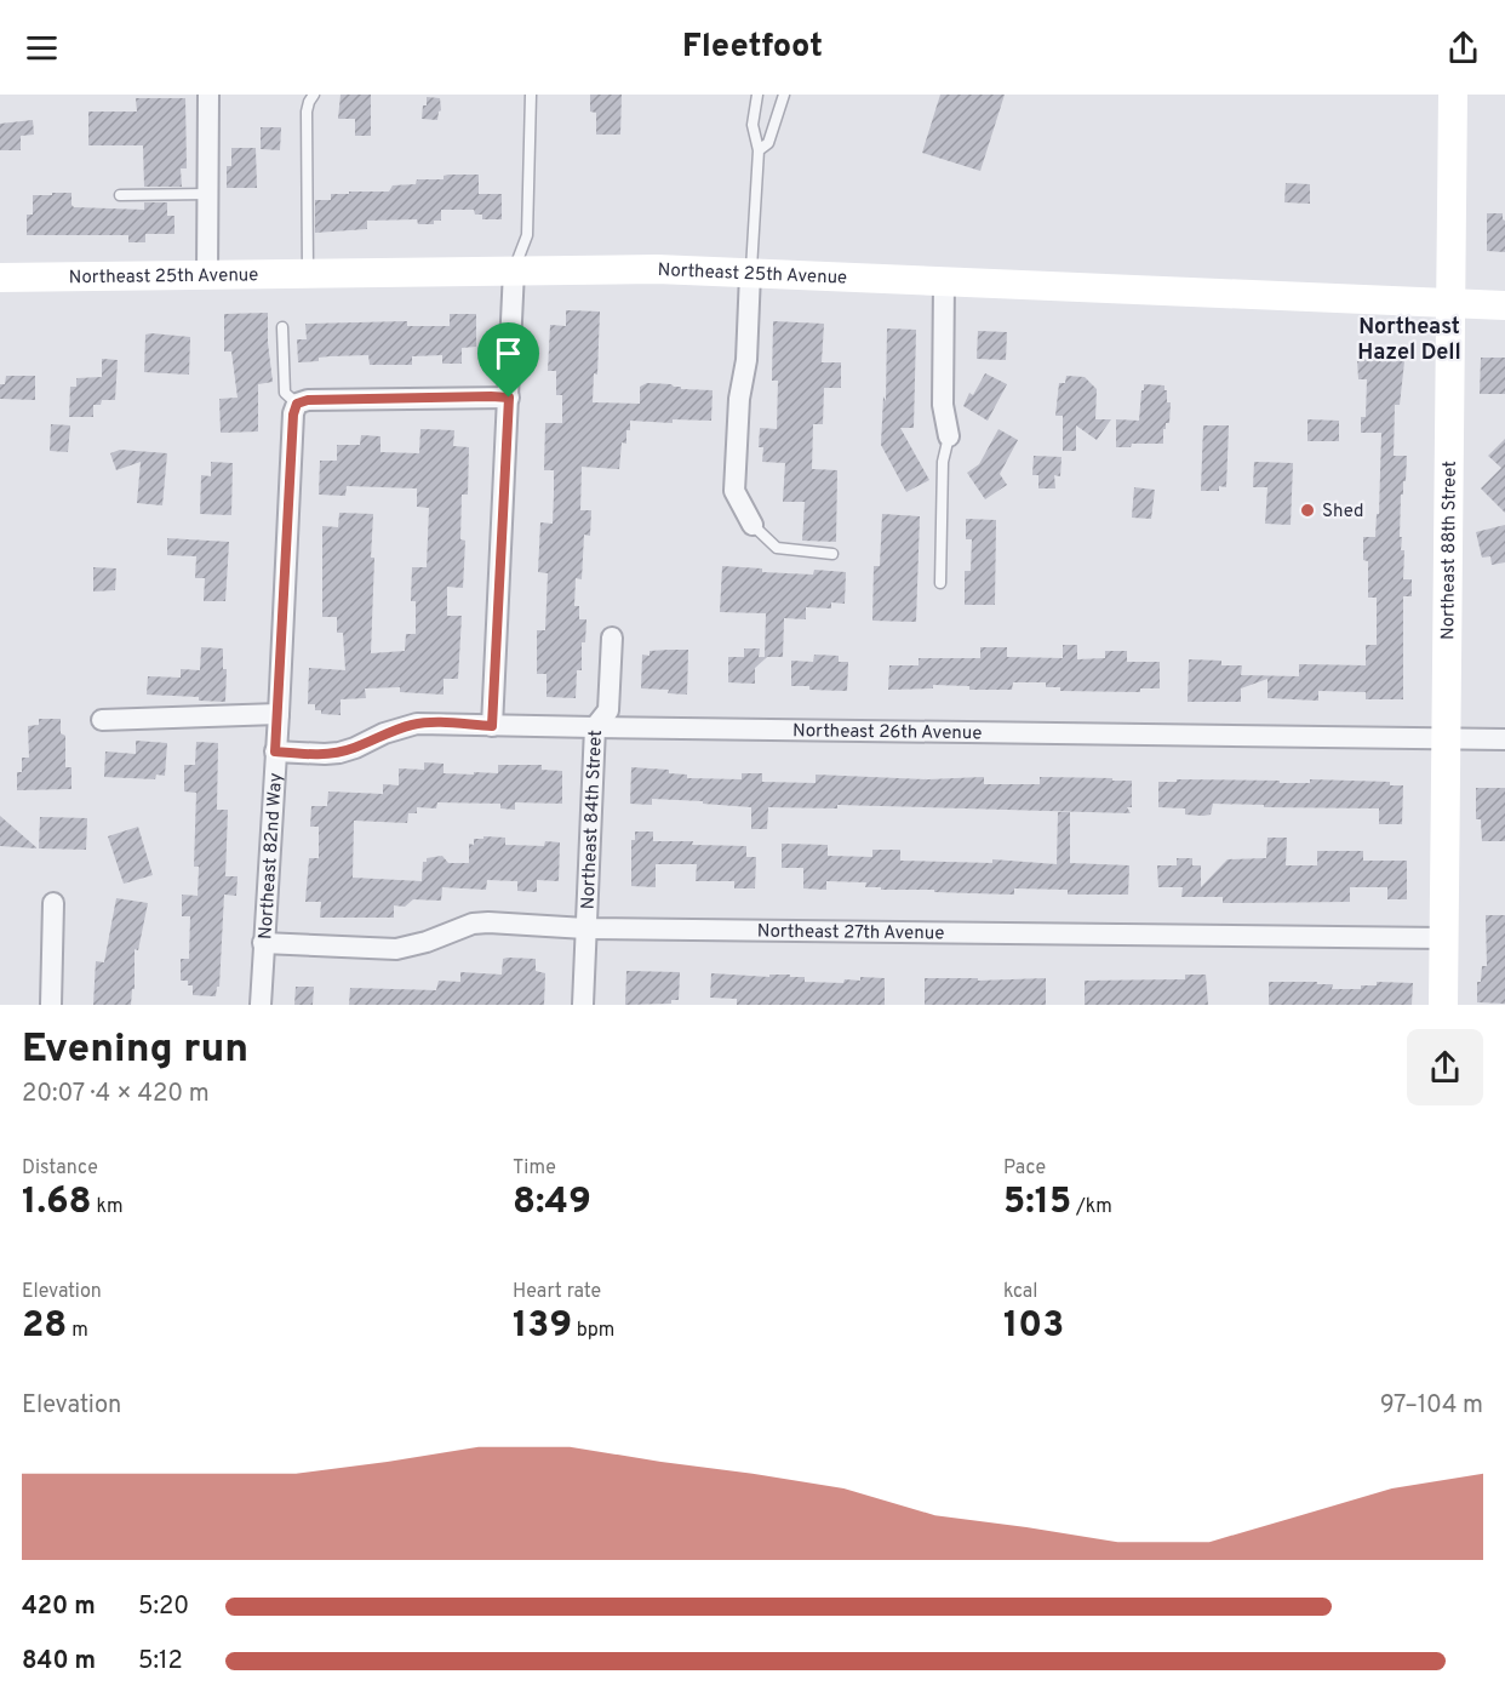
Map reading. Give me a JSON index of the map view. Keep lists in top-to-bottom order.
{
  "streets": {
    "street": [
      "Northeast 25th Avenue",
      "Northeast 88th Street",
      "Northeast 26th Avenue",
      "Northeast 84th Street",
      "Northeast 82nd Way",
      "Northeast 27th Avenue"
    ]
  },
  "crossings": [
    ["Northeast 25th Avenue", "Northeast 88th Street"],
    ["Northeast 88th Street", "Northeast 26th Avenue"],
    ["Northeast 88th Street", "Northeast 27th Avenue"],
    ["Northeast 26th Avenue", "Northeast 84th Street"],
    ["Northeast 26th Avenue", "Northeast 82nd Way"],
    ["Northeast 84th Street", "Northeast 27th Avenue"],
    ["Northeast 82nd Way", "Northeast 27th Avenue"]
  ],
  "districts": ["Northeast Hazel Dell"],
  "places": ["Shed"],
  "page": {
    "header": "Fleetfoot",
    "heading": ["Evening run", "20:07 · 4 × 420 m"],
    "stats": [
      ["Distance", "1.68 km"],
      ["Time", "8:49"],
      ["Pace", "5:15 /km"],
      ["Elevation", "28 m"],
      ["Heart rate", "139 bpm"],
      ["kcal", "103"]
    ],
    "chart": ["Elevation", "97–104 m"],
    "list": [
      {
        "name": "420 m",
        "note": "5:20"
      },
      {
        "name": "840 m",
        "note": "5:12"
      }
    ]
  }
}
